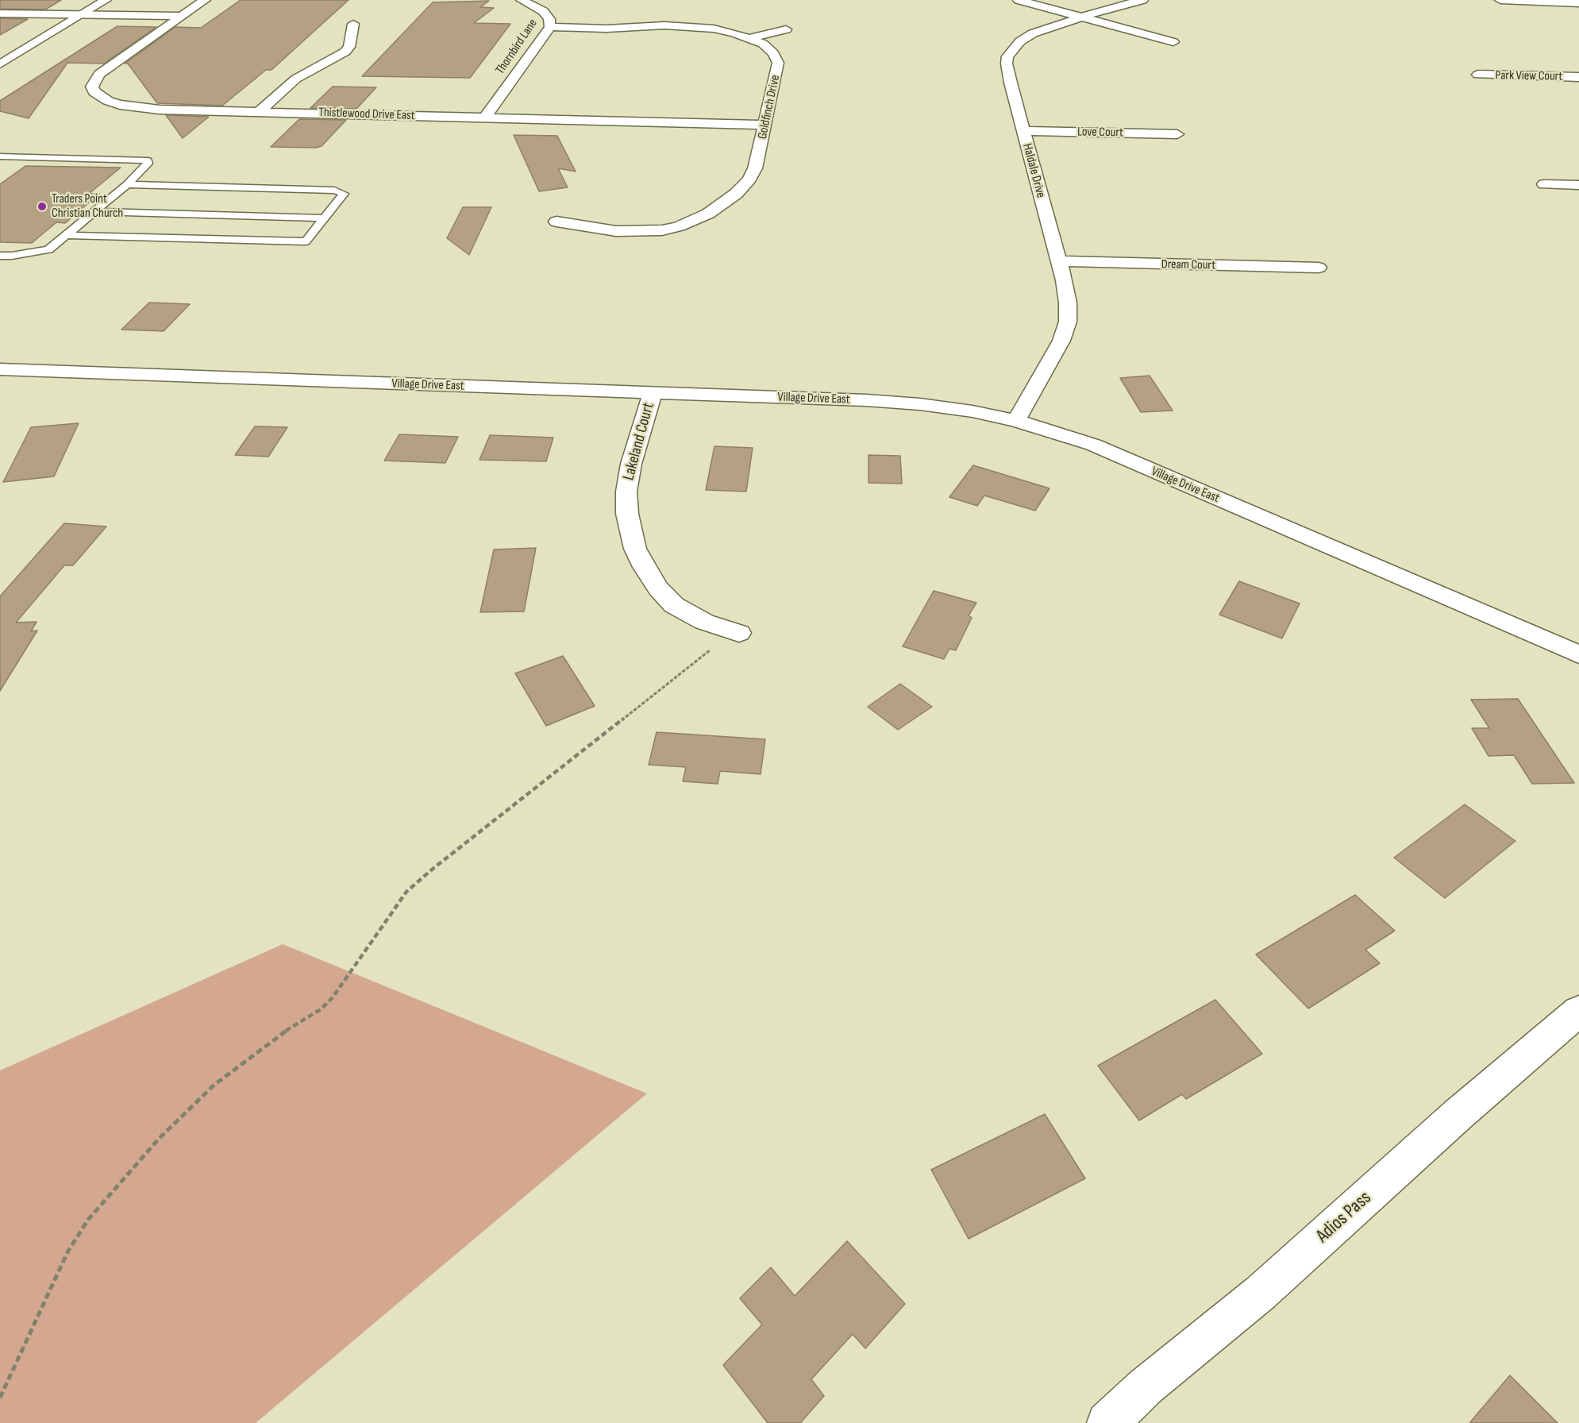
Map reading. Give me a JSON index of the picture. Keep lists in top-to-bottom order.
{
  "streets": {
    "street": [
      "Thornbird Lane",
      "Park View Court",
      "Goldfinch Drive",
      "Thistlewood Drive East",
      "Love Court",
      "Haldale Drive",
      "Dream Court",
      "Village Drive East",
      "Lakeland Court",
      "Adios Pass"
    ]
  },
  "crossings": [
    ["Thornbird Lane", "Goldfinch Drive"],
    ["Thornbird Lane", "Thistlewood Drive East"],
    ["Goldfinch Drive", "Thistlewood Drive East"],
    ["Love Court", "Haldale Drive"],
    ["Haldale Drive", "Dream Court"],
    ["Haldale Drive", "Village Drive East"],
    ["Village Drive East", "Lakeland Court"]
  ],
  "places": ["Traders Point Christian Church"]
}
